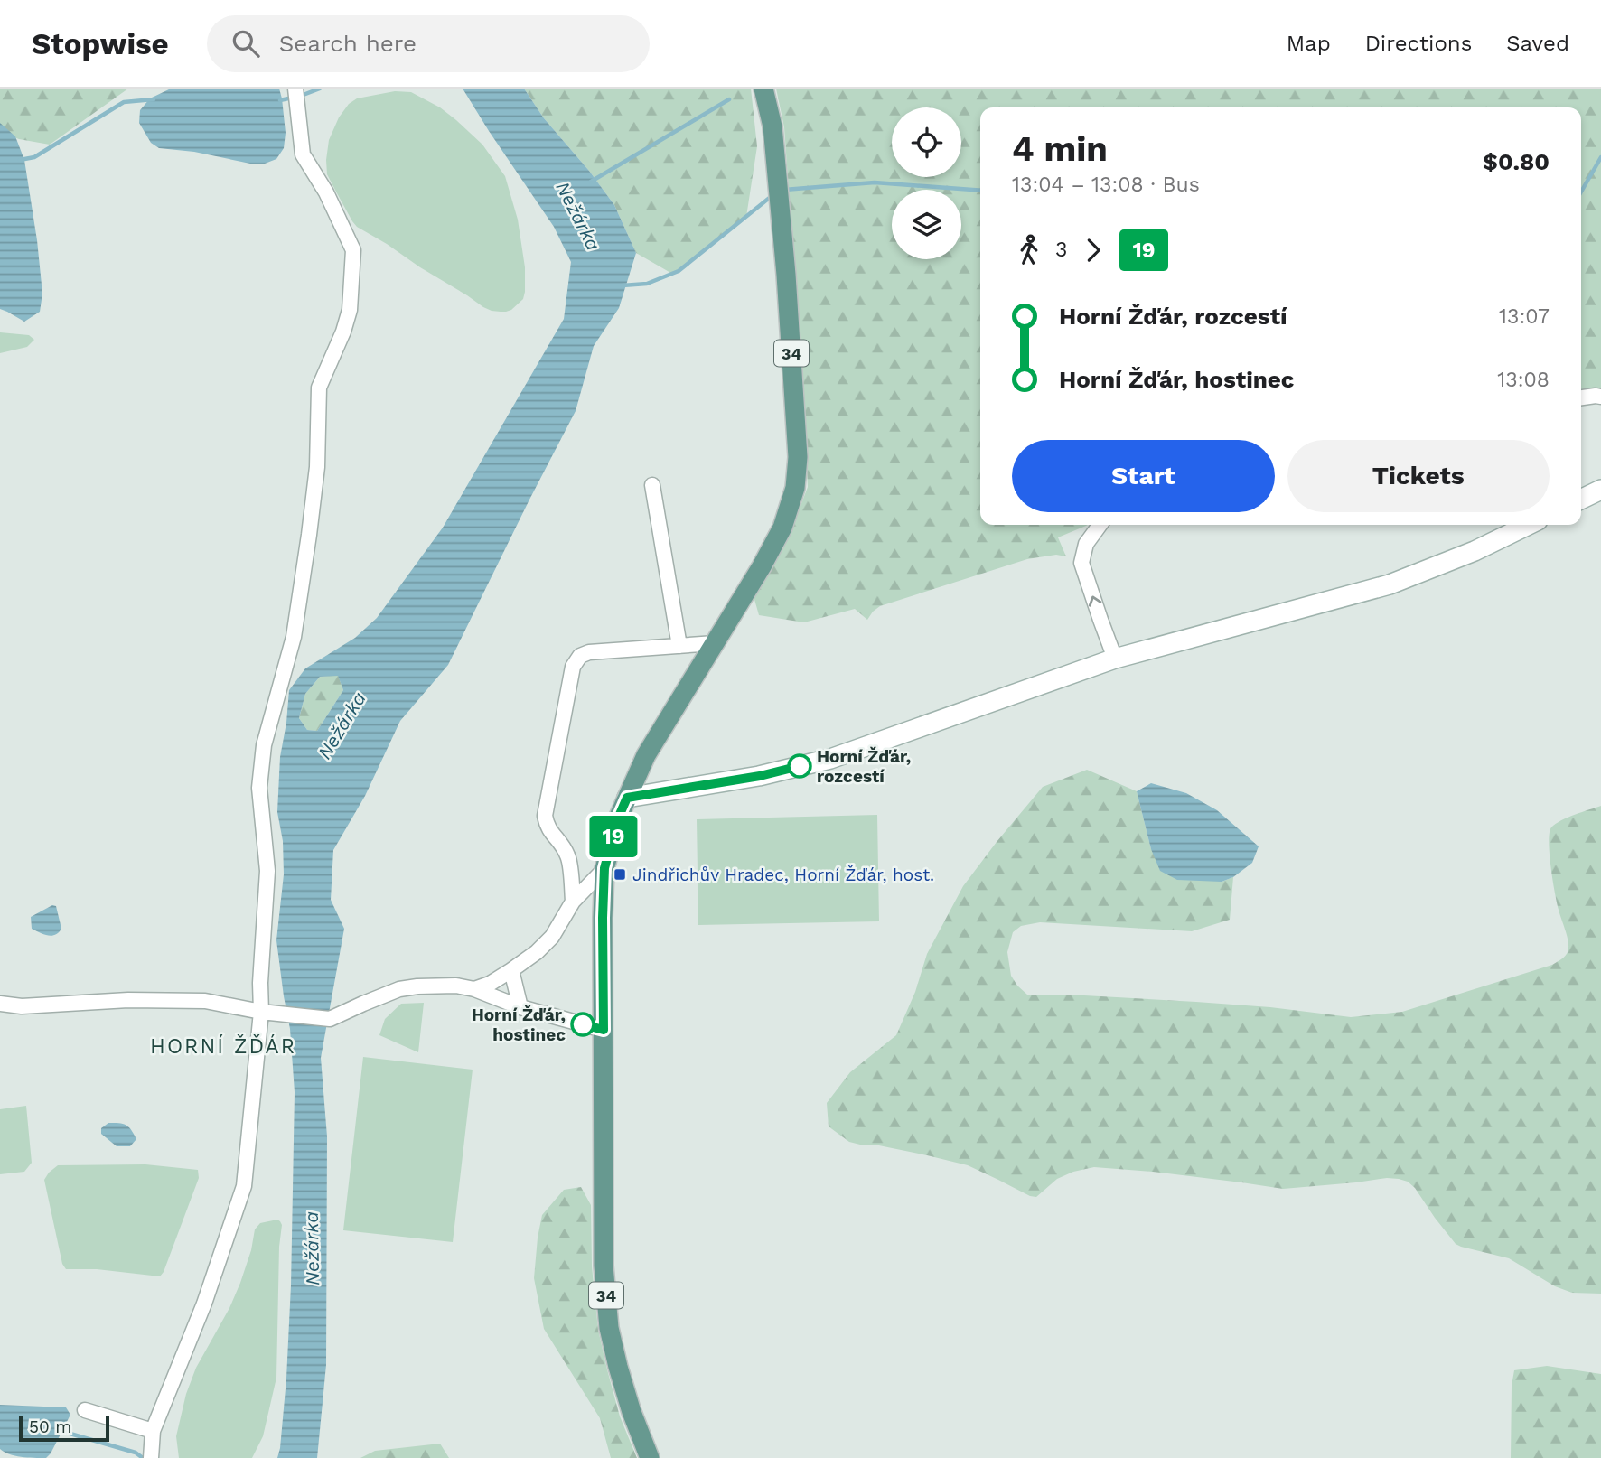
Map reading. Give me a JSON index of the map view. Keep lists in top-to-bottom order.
{
  "streets": {
    "main road": ["34"]
  },
  "districts": ["HORNÍ ŽĎÁR"],
  "water": ["Nežárka"],
  "places": {
    "other": ["Horní Žďár, rozcestí", "Horní Žďár, hostinec"],
    "transit": ["Jindřichův Hradec, Horní Žďár, host."]
  },
  "lines": ["bus line 19"],
  "scale_bar": "50 m",
  "page": {
    "header": "Stopwise",
    "search": "Search here",
    "nav": ["Map", "Directions", "Saved"],
    "on_map": "19",
    "heading": ["4 min", "13:04 – 13:08 · Bus", "$0.80"],
    "legs": ["3", "19"],
    "list": [
      {
        "name": "Horní Žďár, rozcestí",
        "value": "13:07"
      },
      {
        "name": "Horní Žďár, hostinec",
        "value": "13:08"
      }
    ],
    "buttons": ["Start", "Tickets"],
    "scale": "50 m"
  }
}
